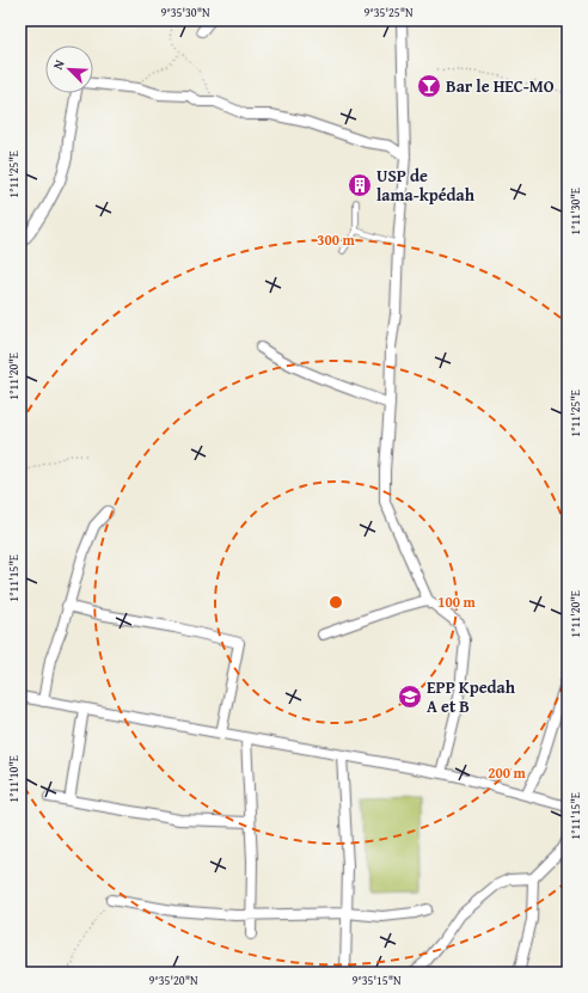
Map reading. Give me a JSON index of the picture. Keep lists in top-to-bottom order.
{
  "places": {
    "bar": ["Bar le HEC-MO"],
    "building": ["USP de lama-kpédah"],
    "school or university": ["EPP Kpedah A et B"]
  },
  "north": "top left",
  "coordinates": [
    "9°35'30\"N",
    "9°35'25\"N",
    "1°11'25\"E",
    "1°11'30\"E",
    "1°11'20\"E",
    "1°11'15\"E",
    "1°11'10\"E",
    "9°35'20\"N",
    "9°35'15\"N"
  ],
  "rings": ["300 m", "100 m", "200 m"]
}
